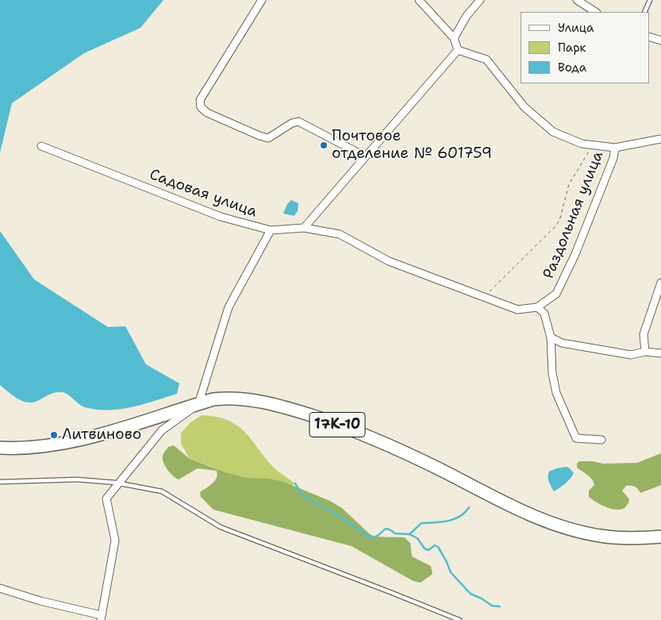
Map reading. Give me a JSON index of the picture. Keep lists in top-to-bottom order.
{
  "streets": {
    "main road": ["17К-10"],
    "street": ["Садовая улица", "Раздольная улица"]
  },
  "crossings": [
    ["Садовая улица", "Раздольная улица"]
  ],
  "places": ["Почтовое отделение № 601759", "Литвиново"],
  "legend": ["Улица", "Парк", "Вода"]
}
